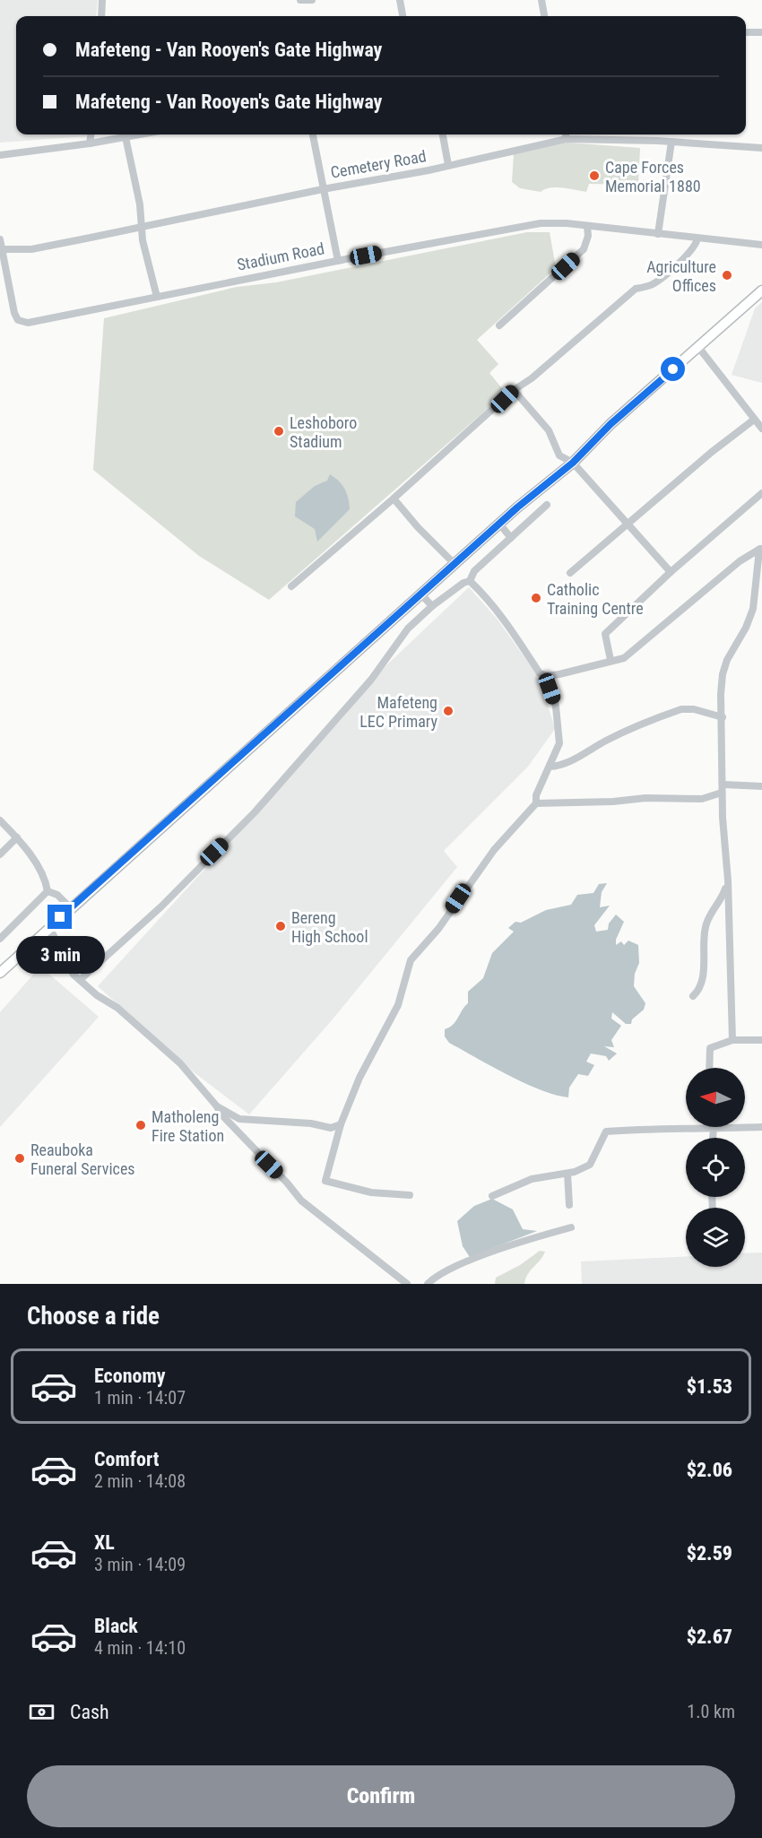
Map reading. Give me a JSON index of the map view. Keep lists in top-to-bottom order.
{
  "streets": {
    "street": ["Cemetery Road", "Stadium Road"]
  },
  "crossings": [
    ["Cemetery Road", "Stadium Road"]
  ],
  "places": [
    "Cape Forces Memorial 1880",
    "Agriculture Offices",
    "Leshoboro Stadium",
    "Catholic Training Centre",
    "Mafeteng LEC Primary",
    "Bereng High School",
    "Matholeng Fire Station",
    "Reauboka Funeral Services"
  ],
  "north": "left",
  "page": {
    "banner": ["Mafeteng - Van Rooyen's Gate Highway", "Mafeteng - Van Rooyen's Gate Highway"],
    "bubble": "3 min",
    "heading": "Choose a ride",
    "list": [
      {
        "name": "Economy",
        "note": "1 min · 14:07",
        "value": "$1.53"
      },
      {
        "name": "Comfort",
        "note": "2 min · 14:08",
        "value": "$2.06"
      },
      {
        "name": "XL",
        "note": "3 min · 14:09",
        "value": "$2.59"
      },
      {
        "name": "Black",
        "note": "4 min · 14:10",
        "value": "$2.67"
      }
    ],
    "pay": ["Cash", "1.0 km"],
    "buttons": "Confirm"
  }
}
